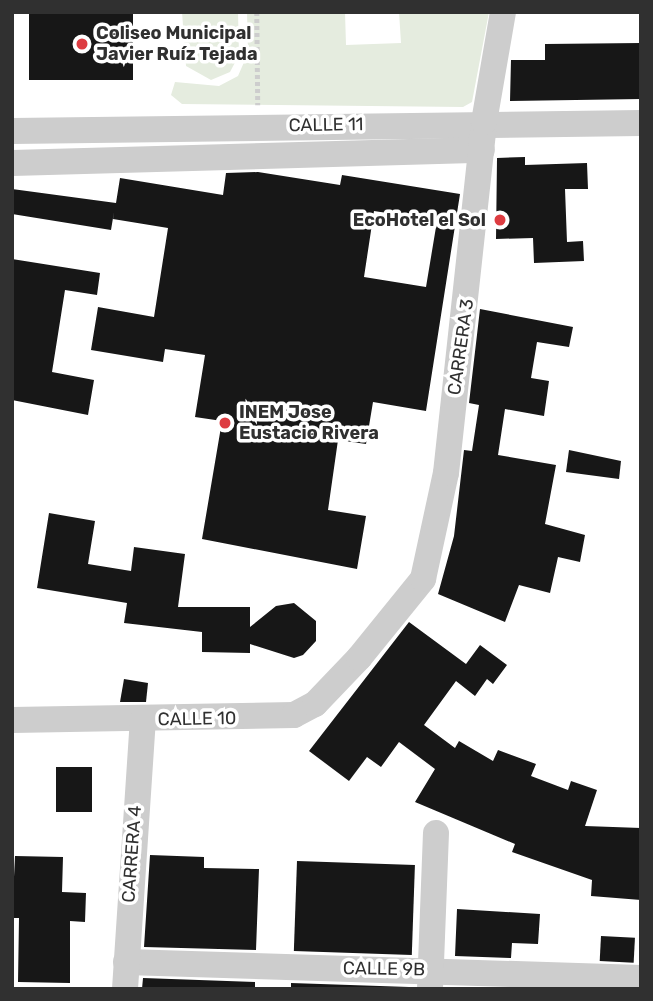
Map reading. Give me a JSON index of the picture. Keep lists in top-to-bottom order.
{
  "streets": {
    "street": [
      "CALLE 11",
      "CARRERA 3",
      "CALLE 10",
      "CARRERA 4",
      "CALLE 9B"
    ]
  },
  "crossings": [
    ["CALLE 11", "CARRERA 3"],
    ["CARRERA 3", "CALLE 10"],
    ["CALLE 10", "CARRERA 4"],
    ["CARRERA 4", "CALLE 9B"]
  ],
  "places": ["Coliseo Municipal Javier Ruíz Tejada", "EcoHotel el Sol", "INEM Jose Eustacio Rivera"]
}
